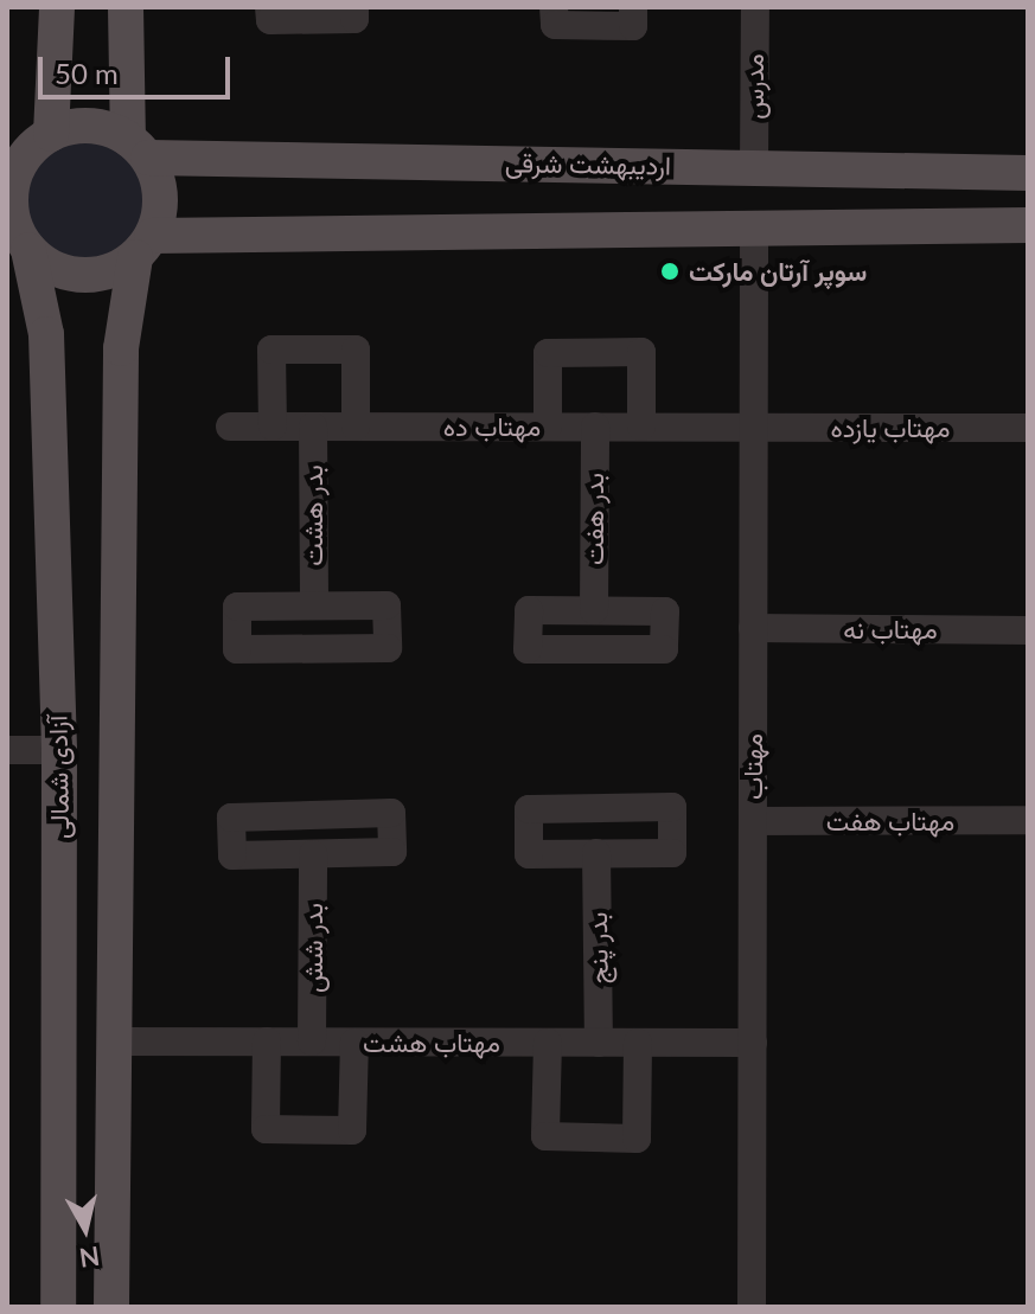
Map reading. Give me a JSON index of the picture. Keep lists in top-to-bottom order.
{
  "streets": {
    "main road": ["اردیبهشت شرقی", "آزادی شمالی"],
    "street": [
      "مدرس",
      "مهتاب ده",
      "مهتاب یازده",
      "بدر هشت",
      "بدر هفت",
      "مهتاب نه",
      "مهتاب",
      "مهتاب هفت",
      "بدر شش",
      "بدر پنج",
      "مهتاب هشت"
    ]
  },
  "crossings": [
    ["مدرس", "اردیبهشت شرقی"],
    ["اردیبهشت شرقی", "آزادی شمالی"],
    ["مهتاب ده", "مهتاب یازده"],
    ["مهتاب ده", "بدر هشت"],
    ["مهتاب ده", "بدر هفت"],
    ["مهتاب ده", "مهتاب"],
    ["مهتاب یازده", "مهتاب"],
    ["مهتاب نه", "مهتاب"],
    ["مهتاب", "مهتاب هفت"],
    ["مهتاب", "مهتاب هشت"],
    ["بدر شش", "مهتاب هشت"],
    ["بدر پنج", "مهتاب هشت"]
  ],
  "places": ["سوپر آرتان مارکت"],
  "scale_bar": "50 m",
  "north": "bottom"
}
